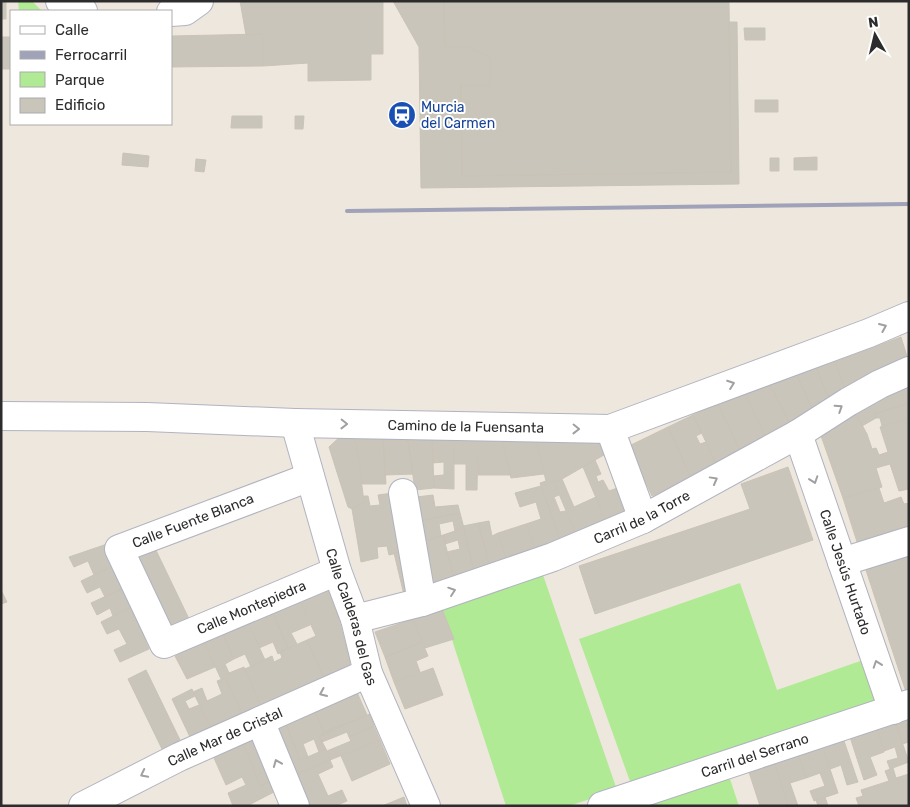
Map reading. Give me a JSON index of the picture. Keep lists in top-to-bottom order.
{
  "streets": {
    "street": [
      "Camino de la Fuensanta",
      "Carril de la Torre",
      "Calle Fuente Blanca",
      "Calle Jesús Hurtado",
      "Calle Montepiedra",
      "Calle Calderas del Gas",
      "Calle Mar de Cristal",
      "Carril del Serrano"
    ]
  },
  "crossings": [
    ["Camino de la Fuensanta", "Calle Calderas del Gas"],
    ["Carril de la Torre", "Calle Jesús Hurtado"],
    ["Carril de la Torre", "Calle Calderas del Gas"],
    ["Calle Fuente Blanca", "Calle Montepiedra"],
    ["Calle Fuente Blanca", "Calle Calderas del Gas"],
    ["Calle Jesús Hurtado", "Carril del Serrano"],
    ["Calle Montepiedra", "Calle Calderas del Gas"],
    ["Calle Calderas del Gas", "Calle Mar de Cristal"]
  ],
  "one_way": ["Camino de la Fuensanta", "Carril de la Torre", "Calle Mar de Cristal"],
  "places": {
    "station": ["Murcia del Carmen"]
  },
  "legend": [
    "Calle",
    "Ferrocarril",
    "Parque",
    "Edificio"
  ],
  "north": "top"
}
